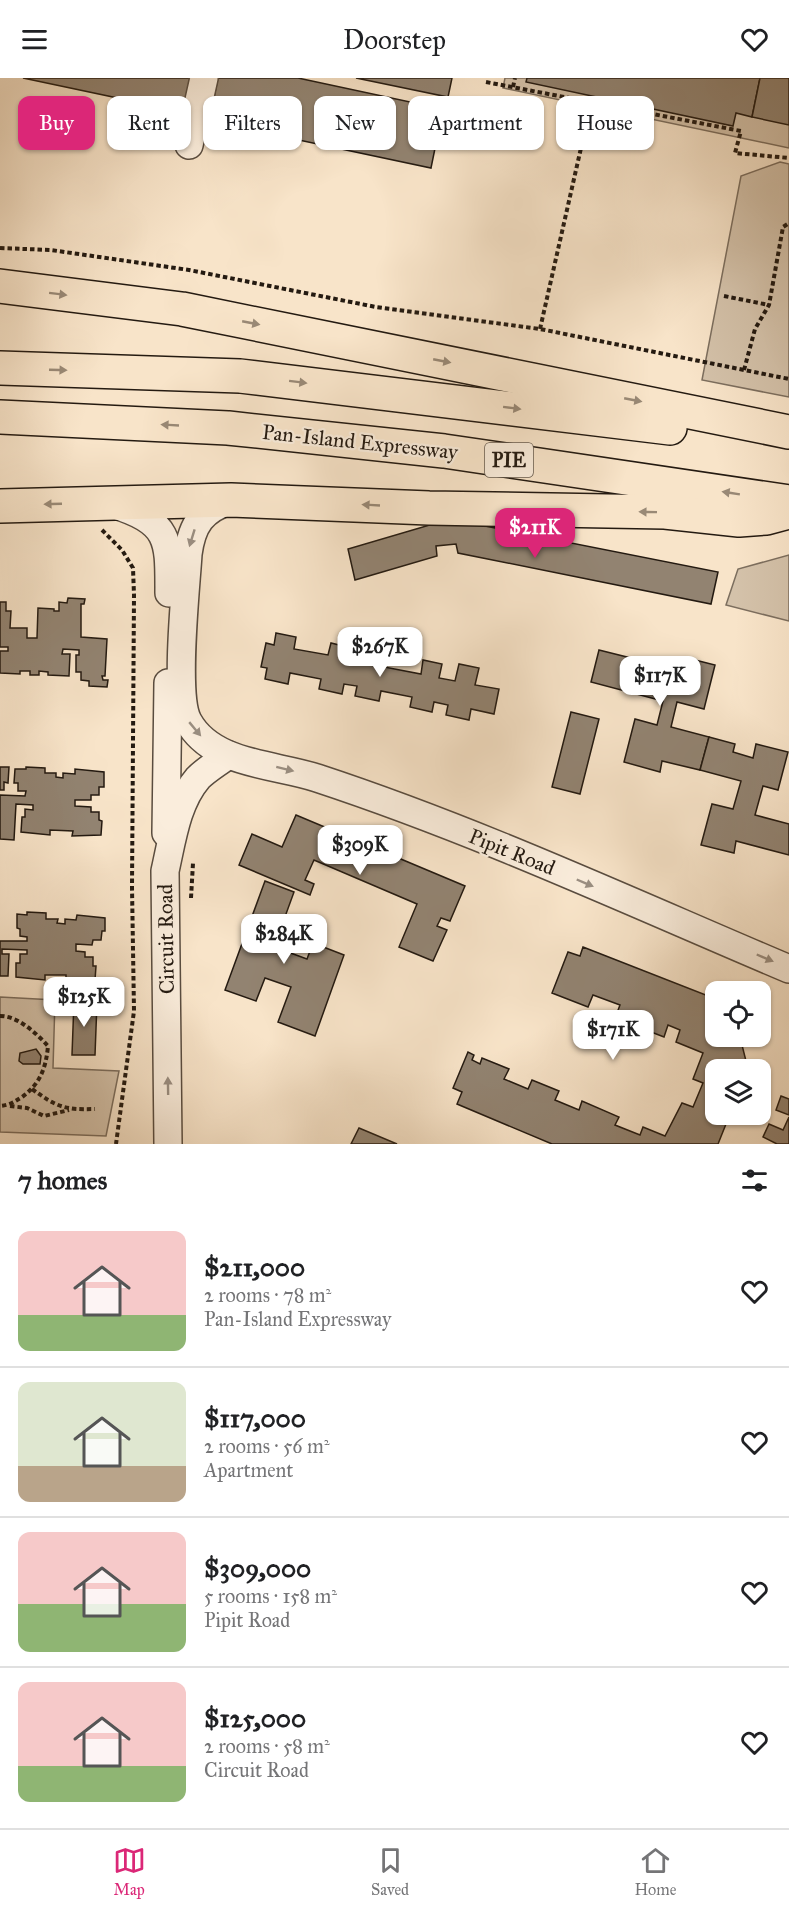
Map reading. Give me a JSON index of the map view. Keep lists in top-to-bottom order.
{
  "streets": {
    "highway": ["Pan-Island Expressway", "PIE"],
    "street": ["Pipit Road", "Circuit Road"]
  },
  "crossings": [
    ["Pipit Road", "Circuit Road"]
  ],
  "one_way": ["Pipit Road", "Circuit Road"],
  "page": {
    "header": "Doorstep",
    "chip": [
      "Buy",
      "Rent",
      "Filters",
      "New",
      "Apartment",
      "House"
    ],
    "price": [
      "$211K",
      "$267K",
      "$117K",
      "$309K",
      "$284K",
      "$125K",
      "$171K"
    ],
    "heading": "7 homes",
    "list": [
      {
        "name": "$211,000",
        "note": "2 rooms · 78 m² · Pan-Island Expressway"
      },
      {
        "name": "$117,000",
        "note": "2 rooms · 56 m² · Apartment"
      },
      {
        "name": "$309,000",
        "note": "5 rooms · 158 m² · Pipit Road"
      },
      {
        "name": "$125,000",
        "note": "2 rooms · 58 m² · Circuit Road"
      }
    ],
    "tabs": ["Map", "Saved", "Home"]
  }
}
